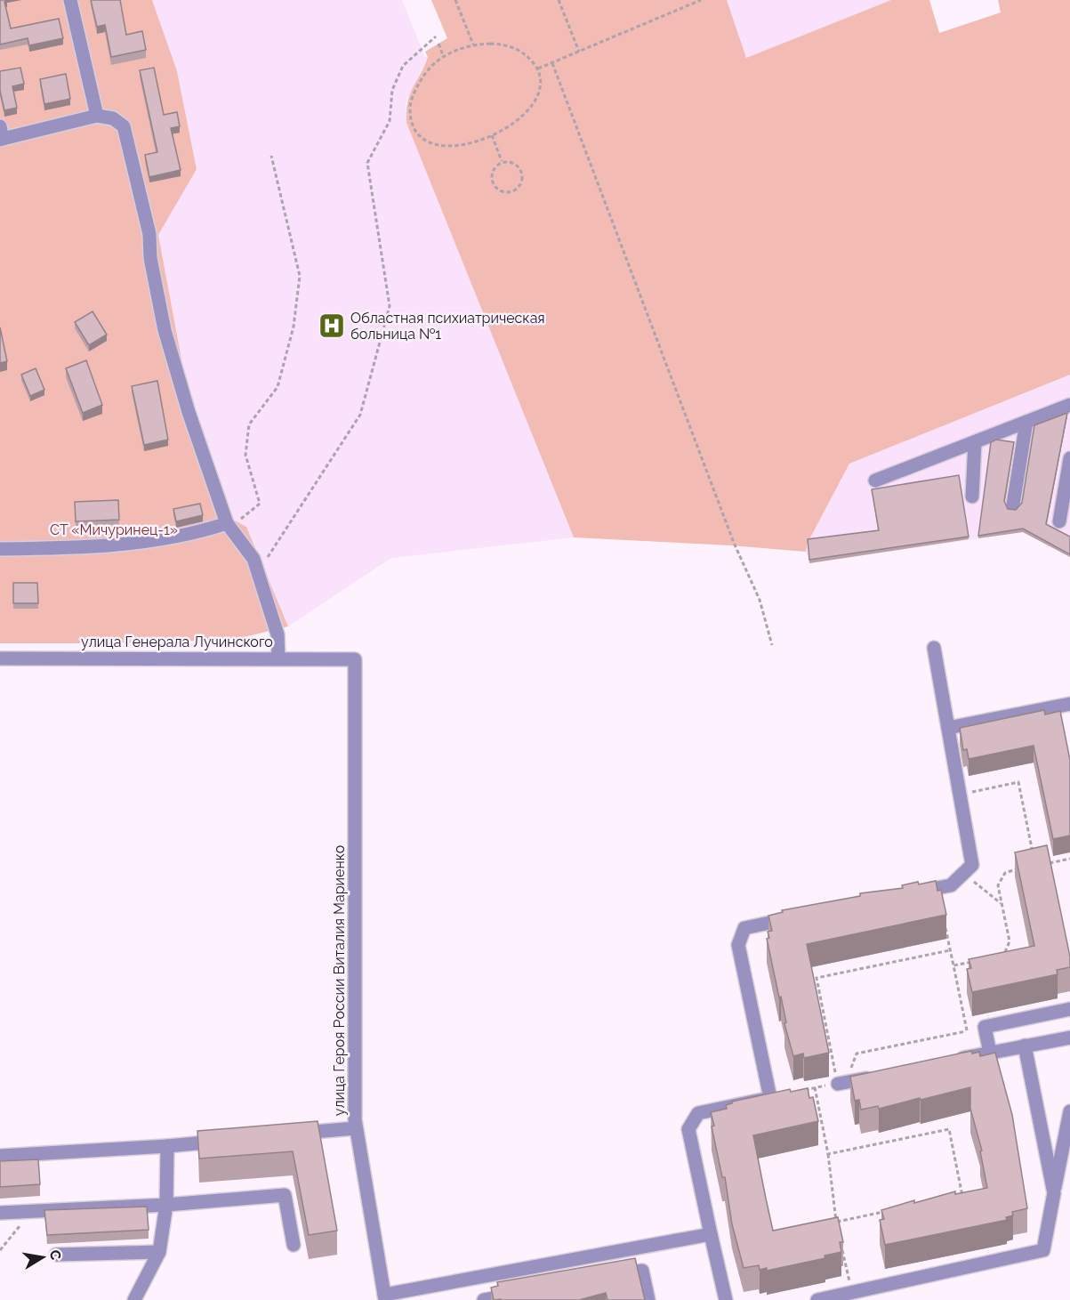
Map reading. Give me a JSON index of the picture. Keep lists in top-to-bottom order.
{
  "streets": {
    "street": ["улица Генерала Лучинского", "улица Героя России Виталия Мариенко"]
  },
  "crossings": [
    ["улица Генерала Лучинского", "улица Героя России Виталия Мариенко"]
  ],
  "parks": ["СТ «Мичуринец-1»"],
  "places": {
    "hospital": ["Областная психиатрическая больница №1"]
  },
  "north": "right"
}
